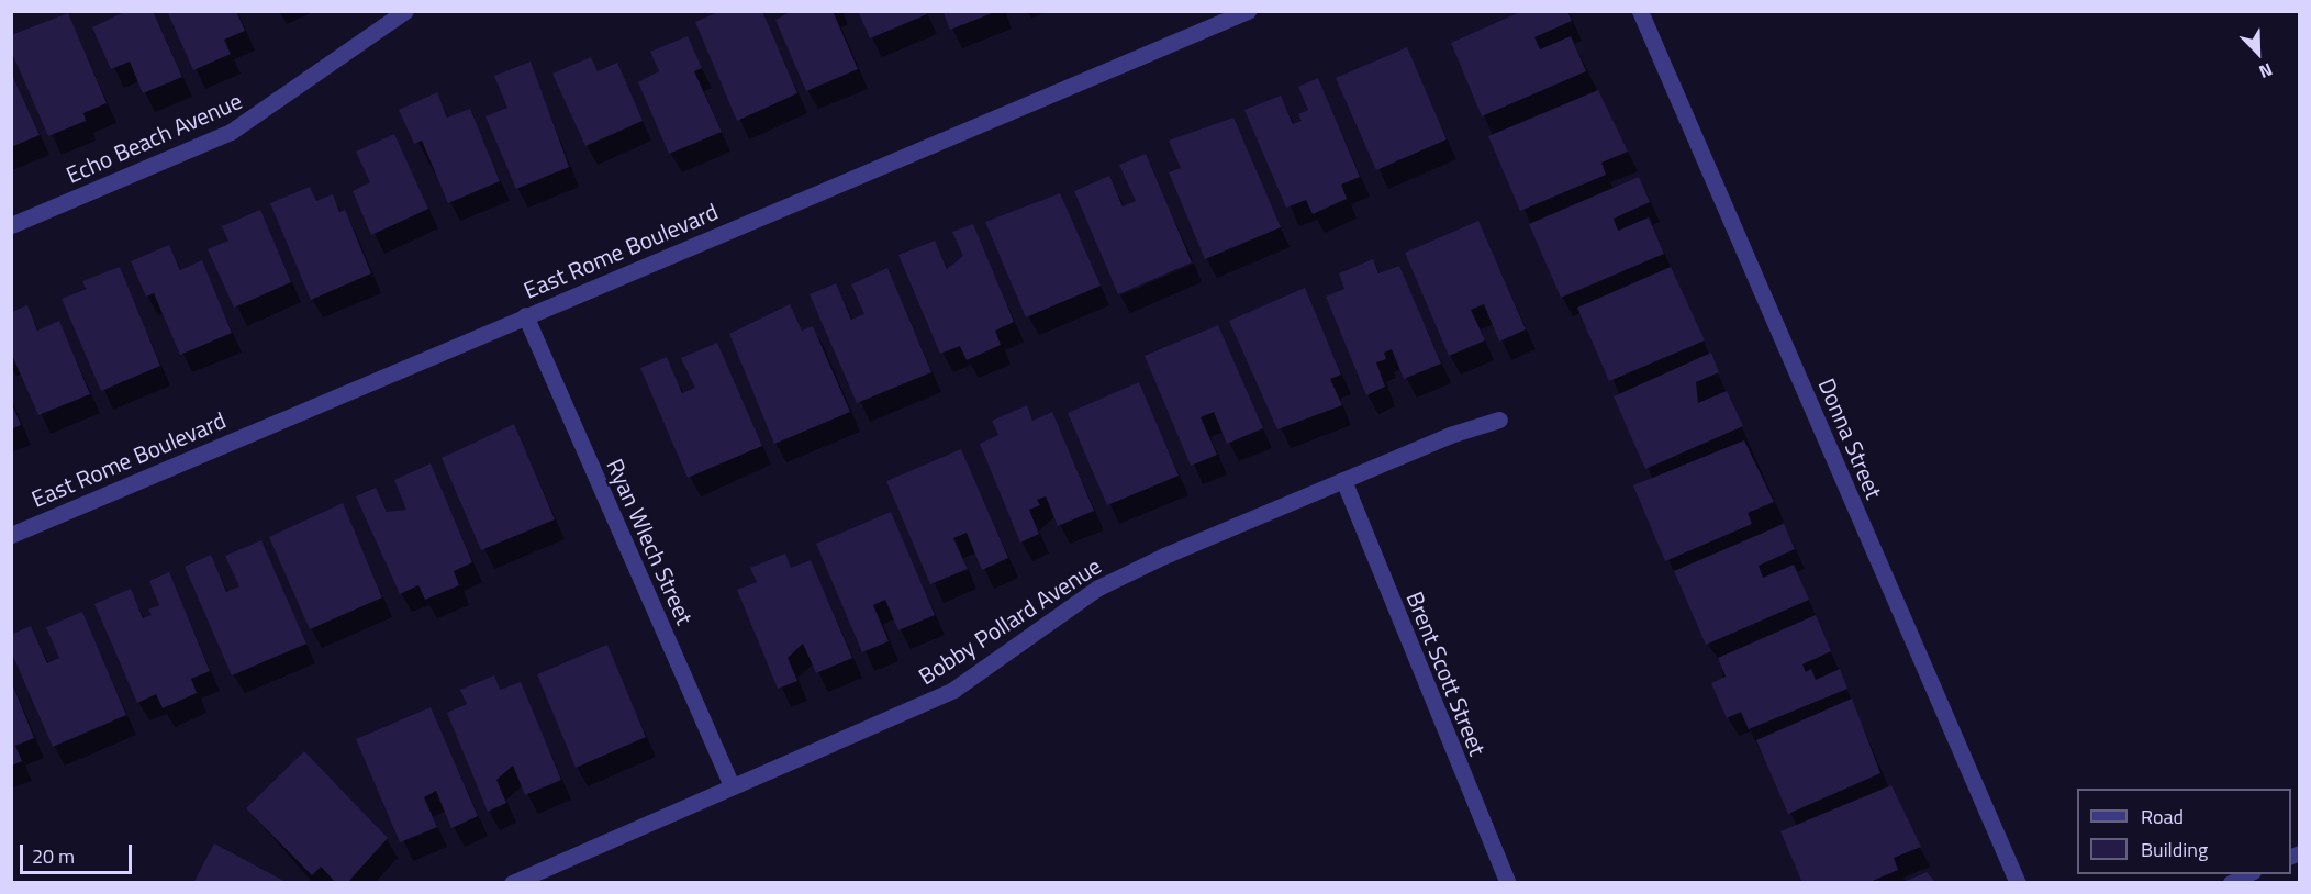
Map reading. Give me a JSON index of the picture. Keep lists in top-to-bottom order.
{
  "streets": {
    "street": [
      "Echo Beach Avenue",
      "East Rome Boulevard",
      "Donna Street",
      "Ryan Wlech Street",
      "Bobby Pollard Avenue",
      "Brent Scott Street"
    ]
  },
  "crossings": [
    ["East Rome Boulevard", "Ryan Wlech Street"],
    ["Ryan Wlech Street", "Bobby Pollard Avenue"],
    ["Bobby Pollard Avenue", "Brent Scott Street"]
  ],
  "legend": ["Road", "Building"],
  "scale_bar": "20 m",
  "north": "bottom right"
}
